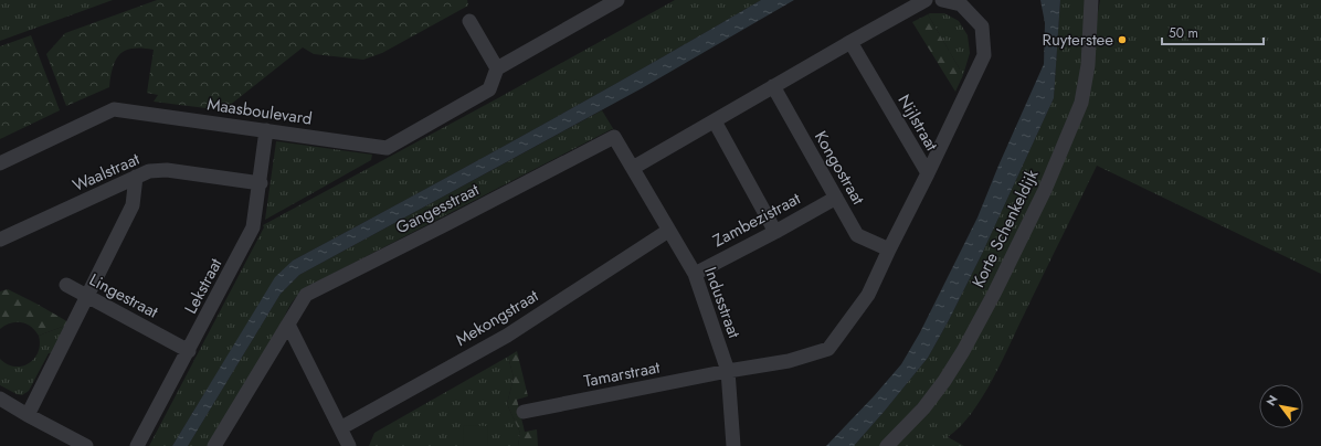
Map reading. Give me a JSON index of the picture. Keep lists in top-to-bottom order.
{
  "streets": {
    "street": [
      "Maasboulevard",
      "Nijlstraat",
      "Kongostraat",
      "Waalstraat",
      "Gangesstraat",
      "Zambezistraat",
      "Korte Schenkeldijk",
      "Lekstraat",
      "Lingestraat",
      "Indusstraat",
      "Mekongstraat",
      "Tamarstraat"
    ]
  },
  "crossings": [
    ["Maasboulevard", "Lekstraat"],
    ["Nijlstraat", "Kongostraat"],
    ["Nijlstraat", "Indusstraat"],
    ["Nijlstraat", "Tamarstraat"],
    ["Kongostraat", "Zambezistraat"],
    ["Waalstraat", "Lekstraat"],
    ["Gangesstraat", "Indusstraat"],
    ["Zambezistraat", "Indusstraat"],
    ["Lekstraat", "Lingestraat"],
    ["Indusstraat", "Mekongstraat"],
    ["Indusstraat", "Tamarstraat"]
  ],
  "places": ["Ruyterstee"],
  "scale_bar": "50 m",
  "north": "top left"
}
